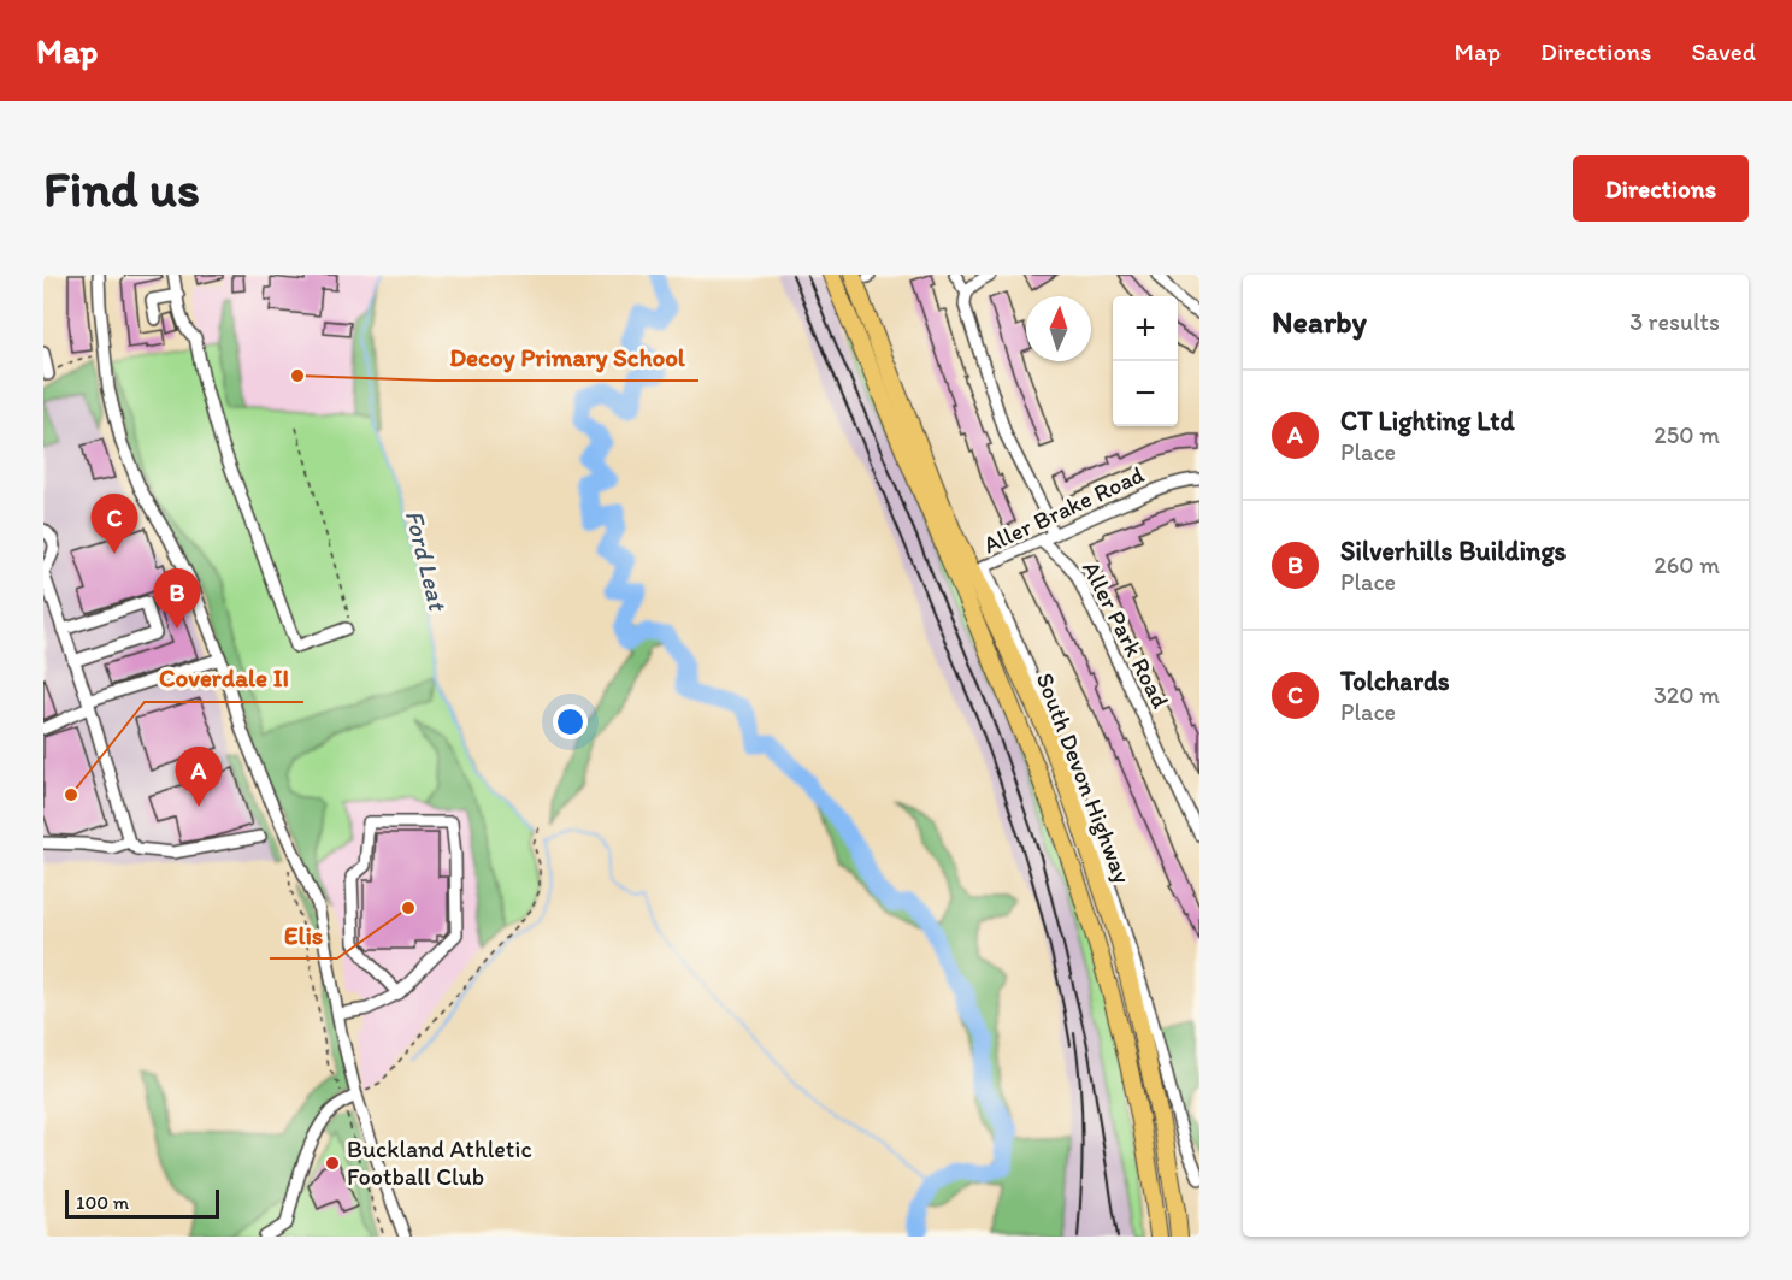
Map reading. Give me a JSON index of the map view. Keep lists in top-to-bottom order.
{
  "streets": {
    "highway": ["South Devon Highway"],
    "street": ["Aller Brake Road", "Aller Park Road"]
  },
  "crossings": [
    ["Aller Brake Road", "Aller Park Road"]
  ],
  "water": ["Ford Leat"],
  "places": [
    "Decoy Primary School",
    "Coverdale II",
    "Elis",
    "Buckland Athletic Football Club"
  ],
  "scale_bar": "100 m",
  "north": "top",
  "page": {
    "header": "Map",
    "nav": ["Map", "Directions", "Saved"],
    "buttons": "Directions",
    "title": "Find us",
    "heading": ["Nearby", "3 results"],
    "map_buttons": ["+", "−"],
    "list": [
      {
        "mark": "A",
        "name": "CT Lighting Ltd",
        "note": "Place",
        "value": "250 m"
      },
      {
        "mark": "B",
        "name": "Silverhills Buildings",
        "note": "Place",
        "value": "260 m"
      },
      {
        "mark": "C",
        "name": "Tolchards",
        "note": "Place",
        "value": "320 m"
      }
    ],
    "pins": ["C", "B", "A"],
    "scale": "100 m"
  }
}
